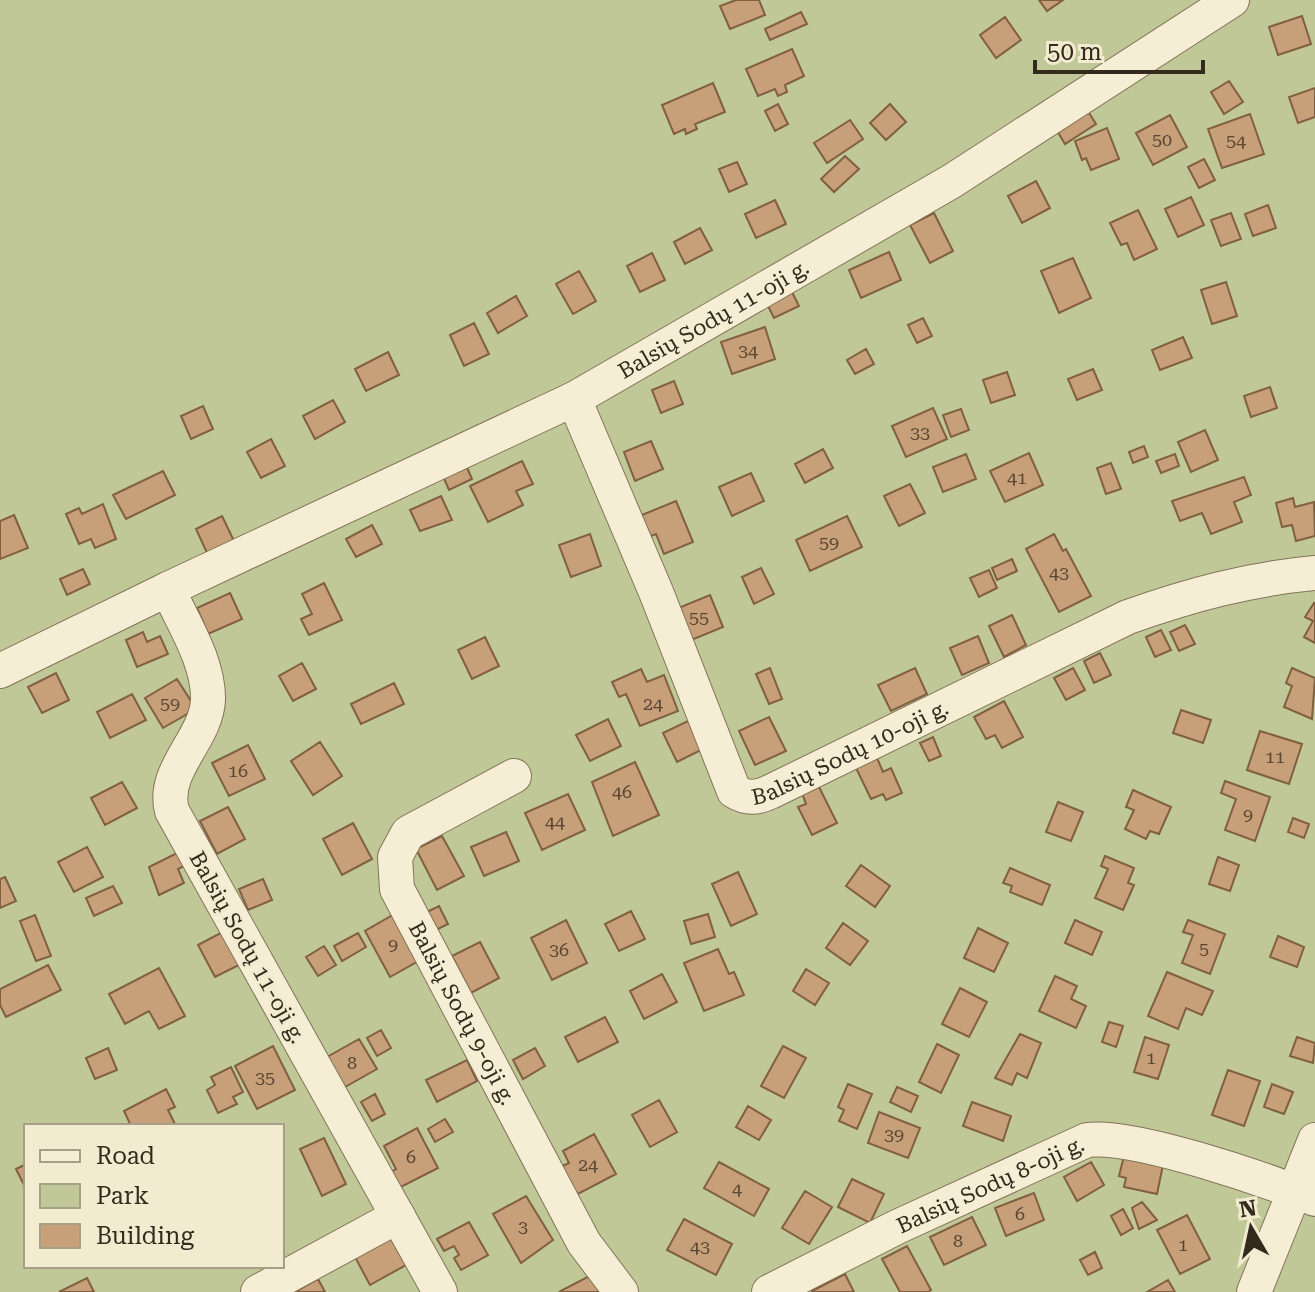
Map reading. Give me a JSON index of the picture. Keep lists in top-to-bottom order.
{
  "streets": {
    "street": [
      "Balsių Sodų 11-oji g.",
      "Balsių Sodų 10-oji g.",
      "Balsių Sodų 9-oji g.",
      "Balsių Sodų 8-oji g."
    ]
  },
  "crossings": [
    ["Balsių Sodų 11-oji g.", "Balsių Sodų 10-oji g."]
  ],
  "house_numbers": [
    "50",
    "54",
    "34",
    "33",
    "41",
    "59",
    "43",
    "55",
    "59",
    "24",
    "11",
    "16",
    "46",
    "9",
    "44",
    "9",
    "5",
    "36",
    "1",
    "8",
    "35",
    "39",
    "6",
    "24",
    "4",
    "6",
    "3",
    "8",
    "1",
    "43"
  ],
  "legend": ["Road", "Park", "Building"],
  "scale_bar": "50 m",
  "north": "top"
}
